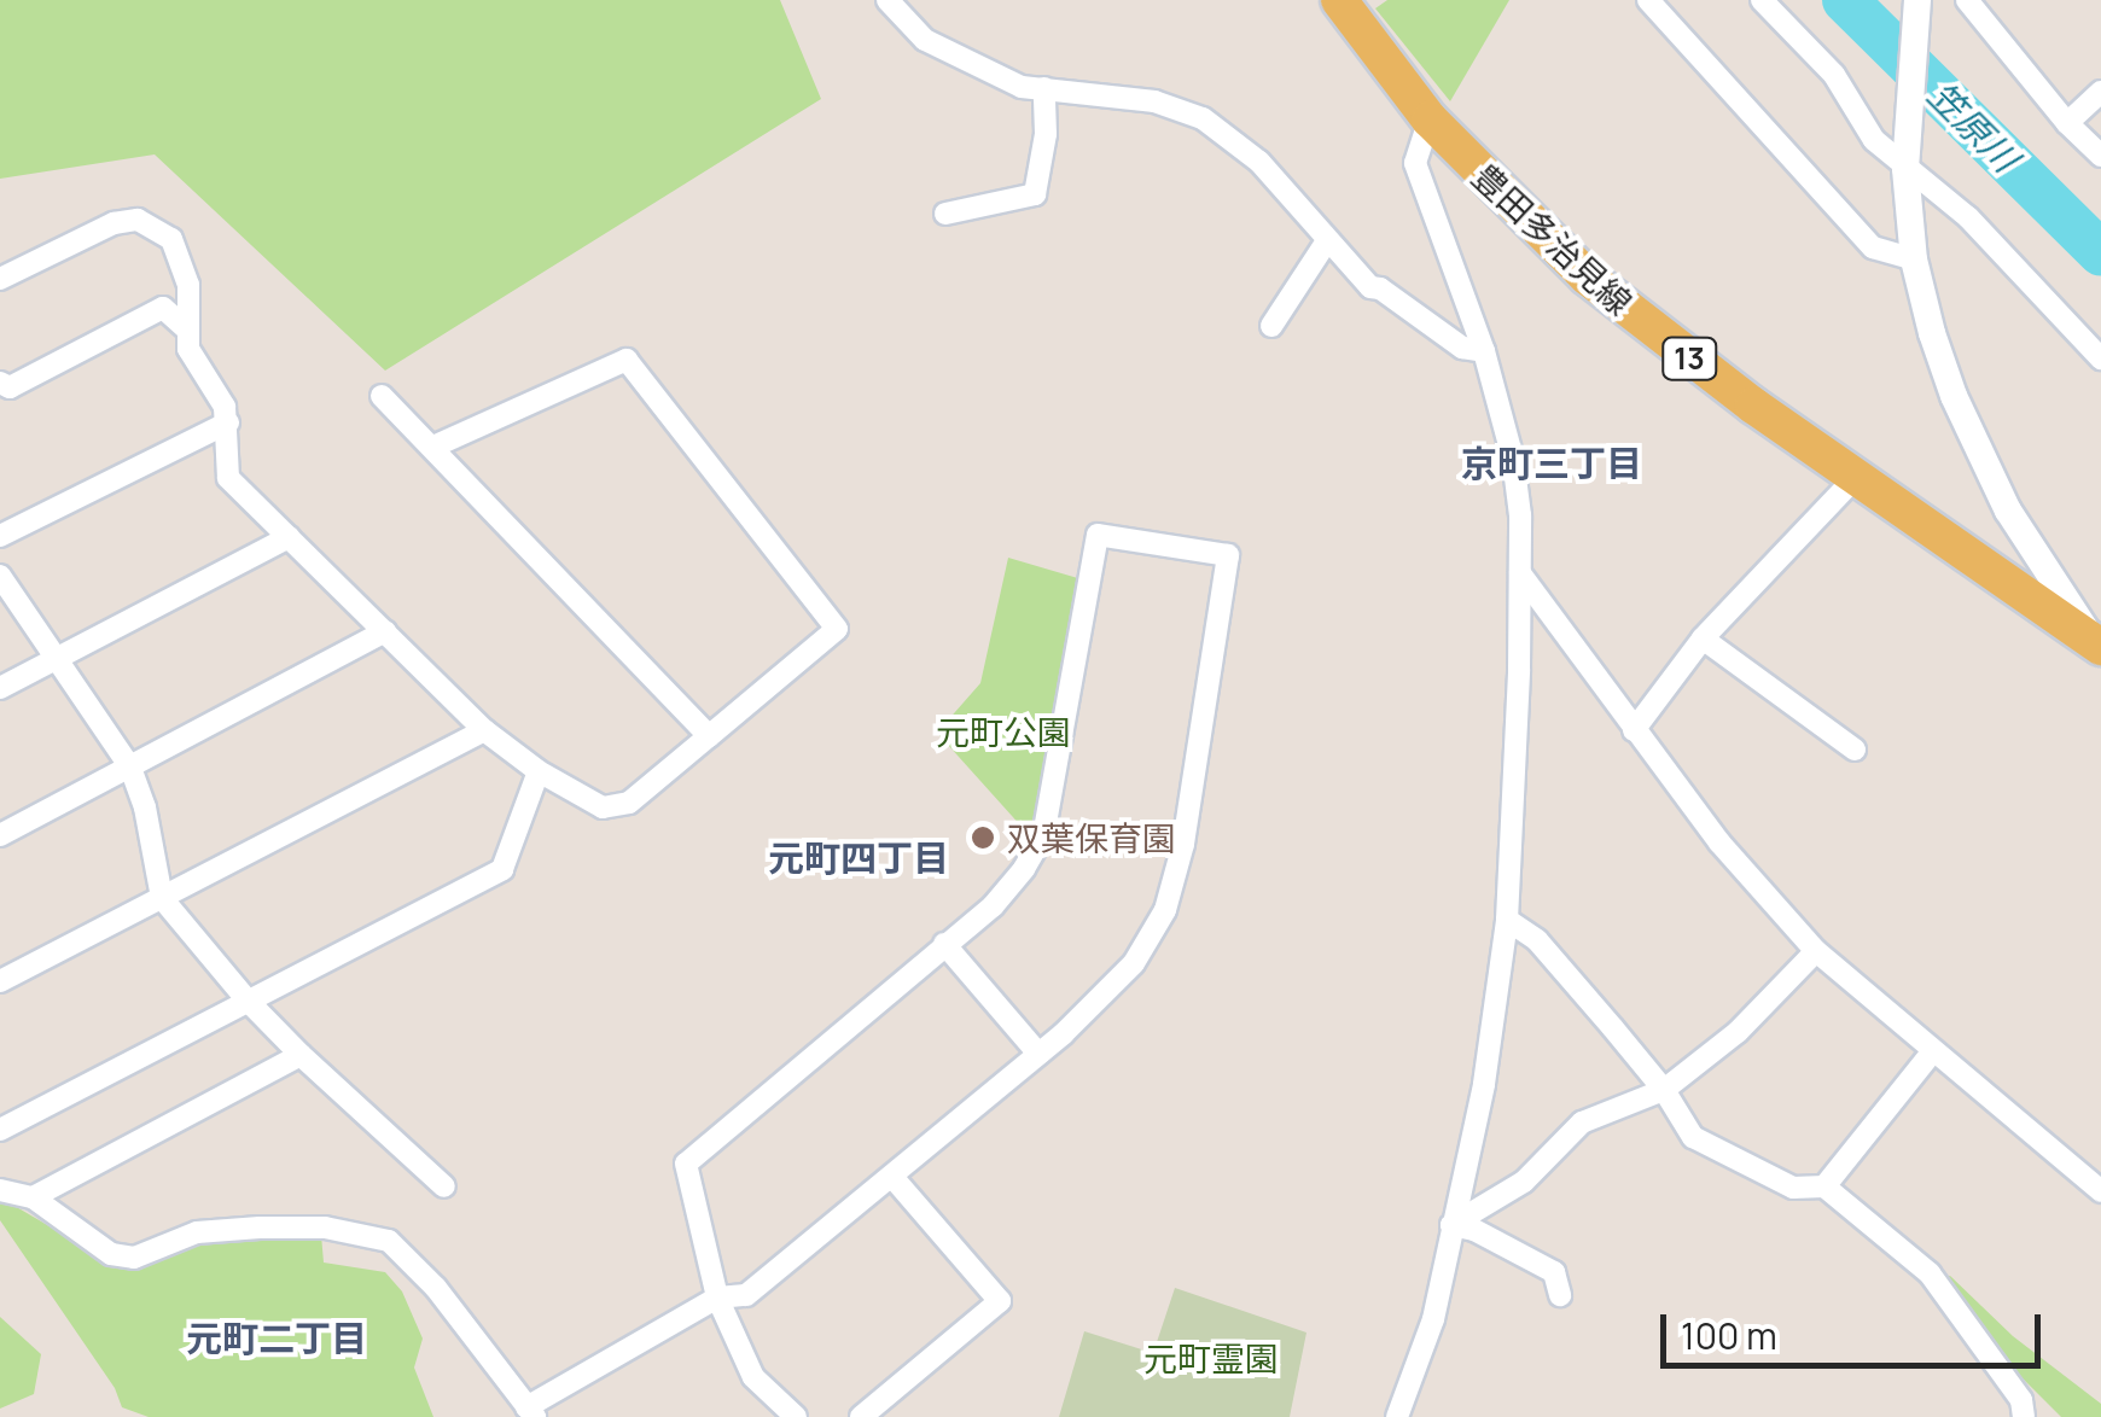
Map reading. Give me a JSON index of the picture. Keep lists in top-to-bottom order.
{
  "streets": {
    "main road": ["豊田多治見線", "13"]
  },
  "districts": ["京町三丁目", "元町四丁目", "元町二丁目"],
  "water": ["笠原川"],
  "parks": ["元町公園", "元町霊園"],
  "places": ["双葉保育園"],
  "scale_bar": "100 m"
}
